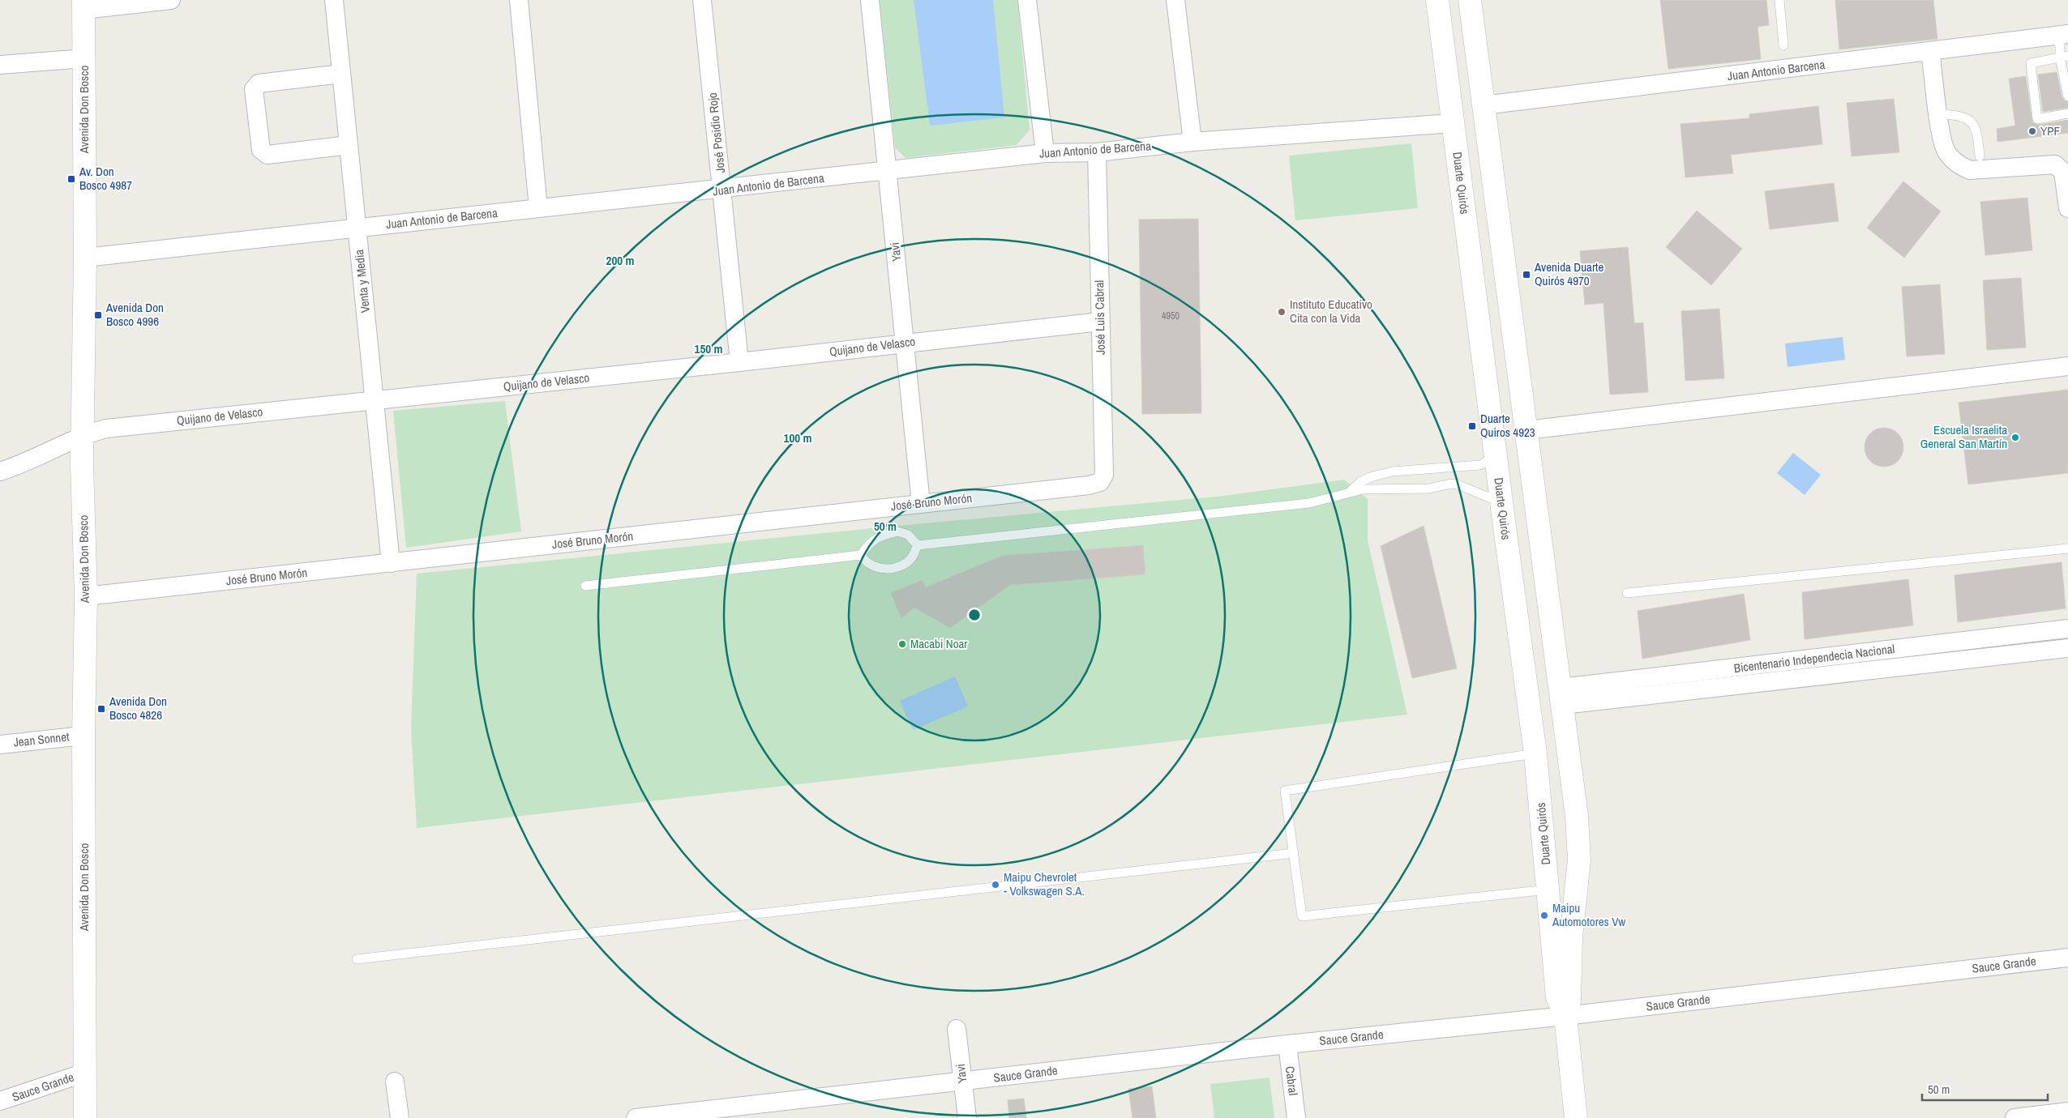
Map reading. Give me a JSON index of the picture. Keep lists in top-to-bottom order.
{
  "streets": {
    "main road": ["Avenida Don Bosco", "Duarte Quirós"],
    "street": [
      "Juan Antonio Barcena",
      "José Posidio Rojo",
      "Juan Antonio de Barcena",
      "Yavi",
      "Venta y Media",
      "José Luis Cabral",
      "Quijano de Velasco",
      "José Bruno Morón",
      "Bicentenario Independecia Nacional",
      "Jean Sonnet",
      "Sauce Grande",
      "Cabral"
    ]
  },
  "crossings": [
    ["Juan Antonio Barcena", "Duarte Quirós"],
    ["Avenida Don Bosco", "Juan Antonio de Barcena"],
    ["Avenida Don Bosco", "Quijano de Velasco"],
    ["Avenida Don Bosco", "José Bruno Morón"],
    ["Avenida Don Bosco", "Jean Sonnet"],
    ["Avenida Don Bosco", "Sauce Grande"],
    ["José Posidio Rojo", "Juan Antonio de Barcena"],
    ["José Posidio Rojo", "Quijano de Velasco"],
    ["Juan Antonio de Barcena", "Duarte Quirós"],
    ["Juan Antonio de Barcena", "Yavi"],
    ["Juan Antonio de Barcena", "Venta y Media"],
    ["Juan Antonio de Barcena", "José Luis Cabral"],
    ["Duarte Quirós", "Bicentenario Independecia Nacional"],
    ["Duarte Quirós", "Sauce Grande"],
    ["Yavi", "Quijano de Velasco"],
    ["Yavi", "José Bruno Morón"],
    ["Yavi", "Sauce Grande"],
    ["Venta y Media", "Quijano de Velasco"],
    ["Venta y Media", "José Bruno Morón"],
    ["José Luis Cabral", "Quijano de Velasco"],
    ["José Luis Cabral", "José Bruno Morón"],
    ["Sauce Grande", "Cabral"]
  ],
  "places": {
    "other": [
      "YPF",
      "Instituto Educativo Cita con la Vida",
      "Escuela Israelita General San Martín",
      "Macabi Noar",
      "Maipu Chevrolet - Volkswagen S.A.",
      "Maipu Automotores Vw"
    ],
    "transit": [
      "Av. Don Bosco 4987",
      "Avenida Duarte Quirós 4970",
      "Avenida Don Bosco 4996",
      "Duarte Quiros 4923",
      "Avenida Don Bosco 4826"
    ]
  },
  "house_numbers": ["4950"],
  "scale_bar": "50 m",
  "rings": [
    "200 m",
    "150 m",
    "100 m",
    "50 m"
  ]
}
